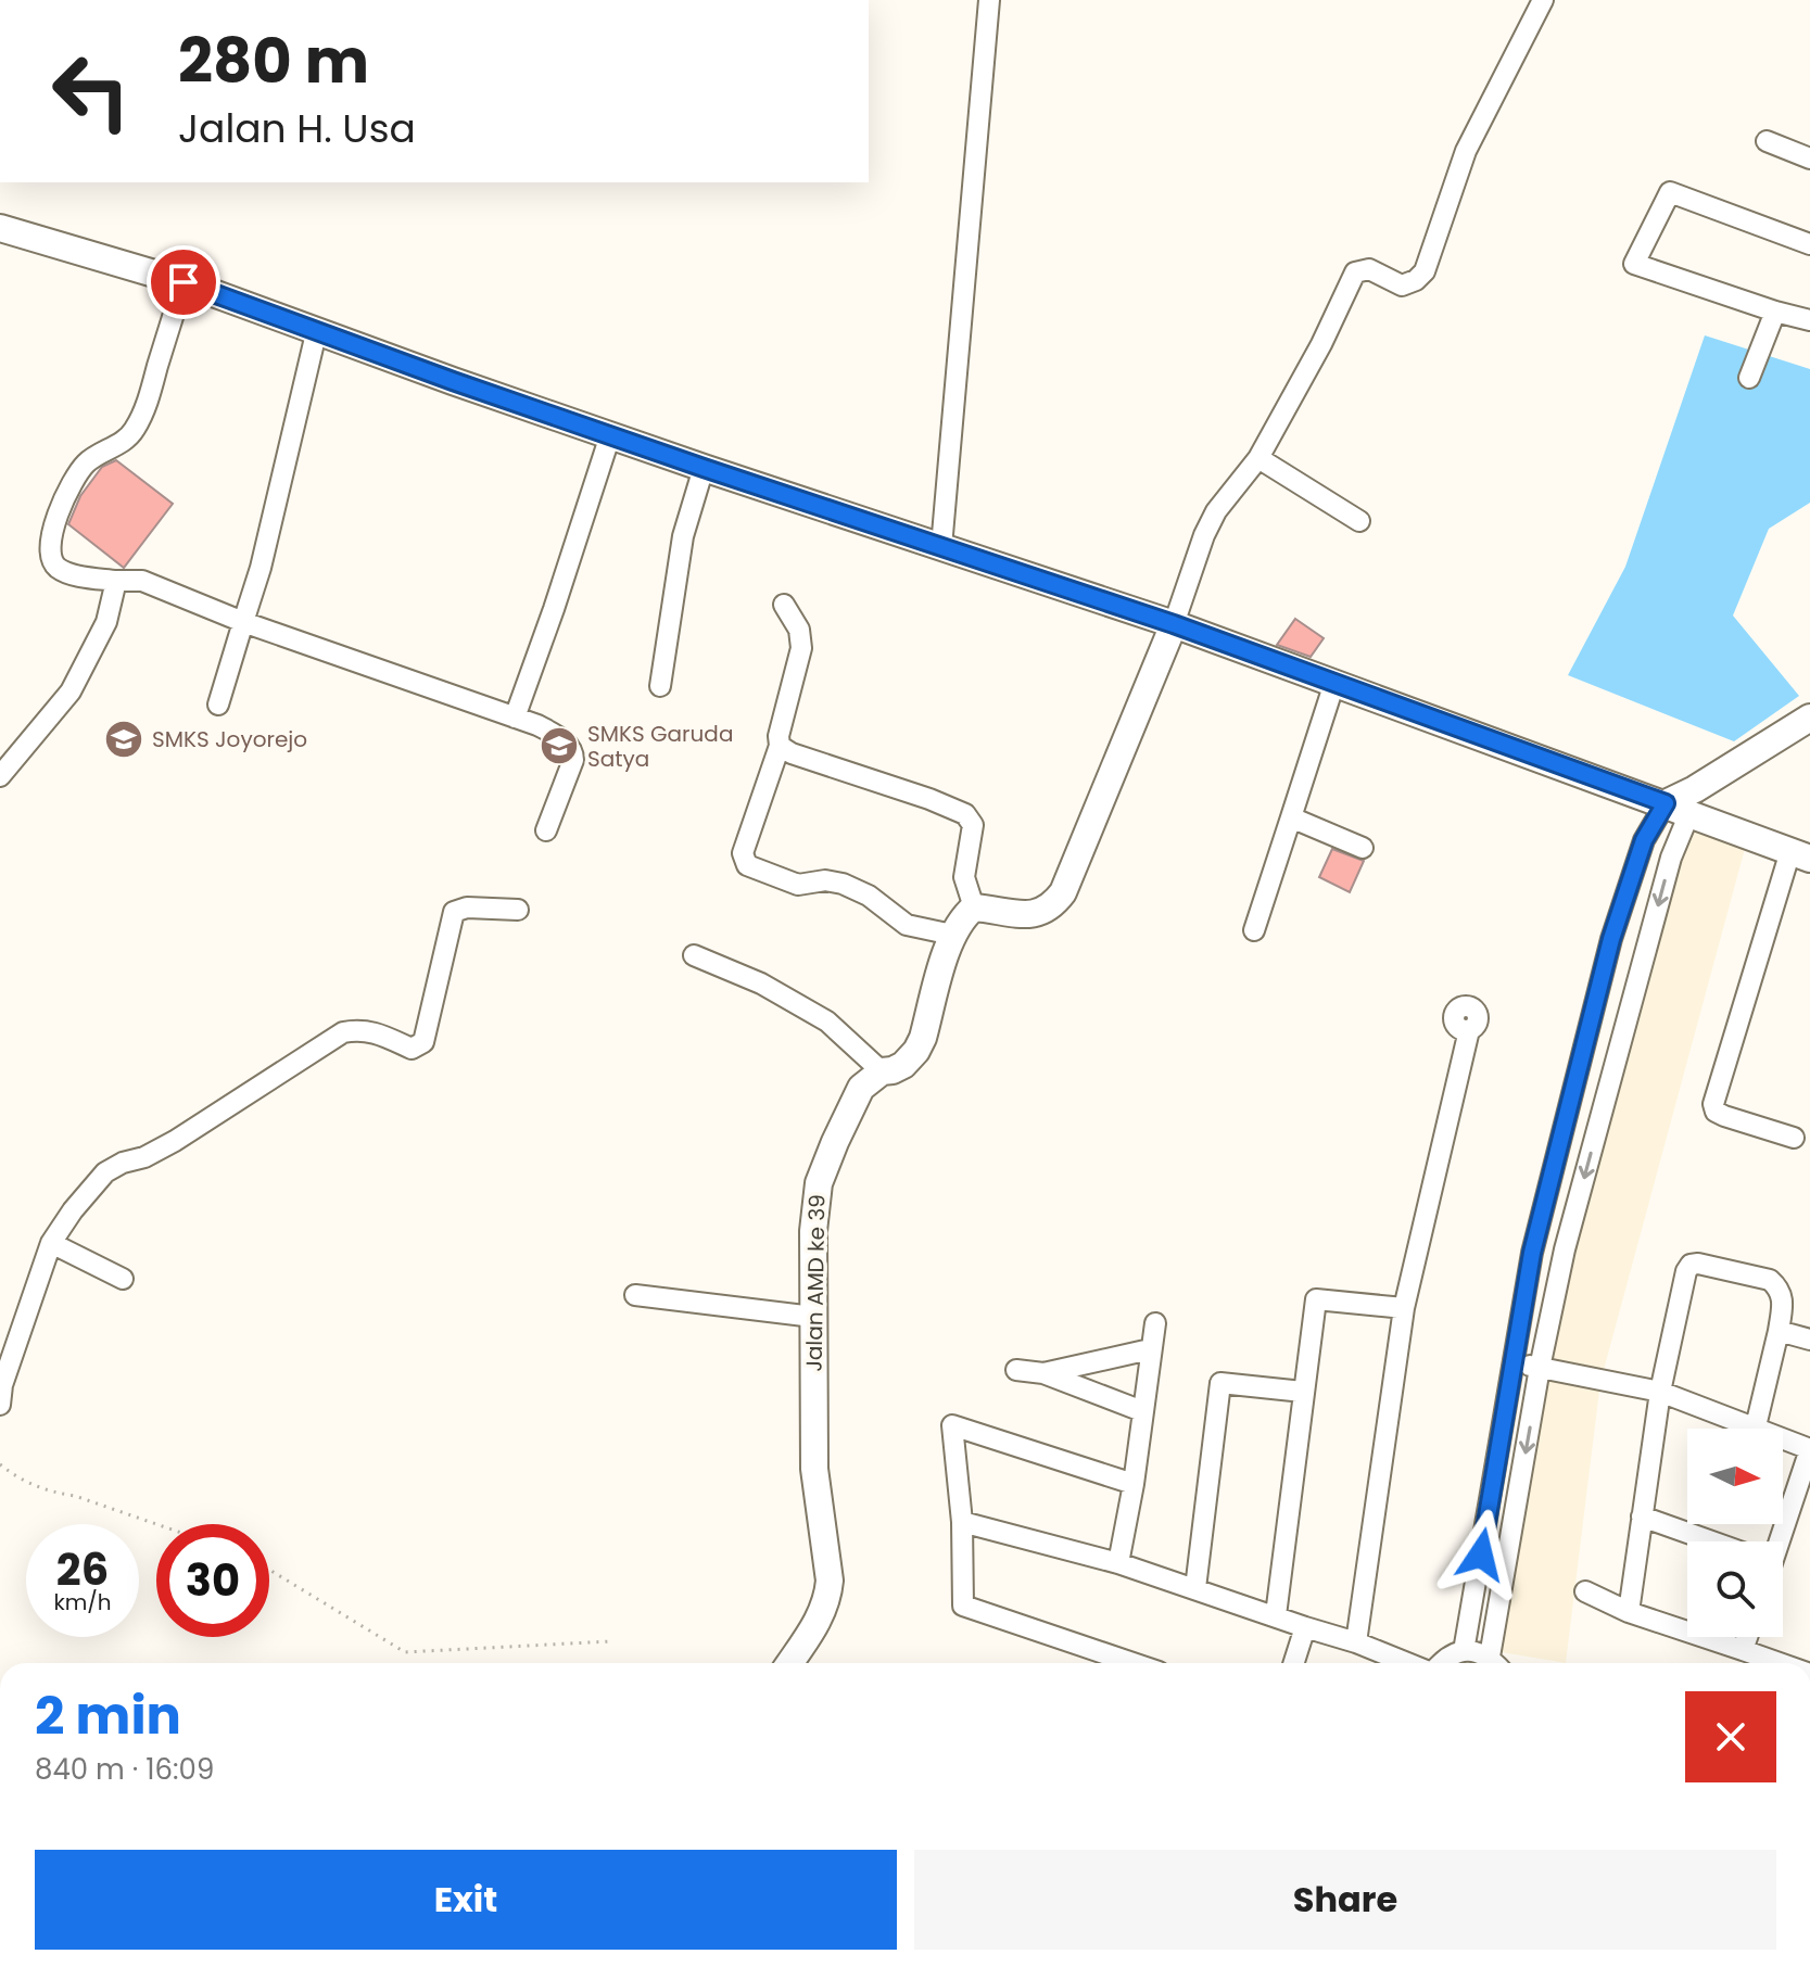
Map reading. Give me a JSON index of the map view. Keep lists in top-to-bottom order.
{
  "streets": {
    "street": ["Jalan AMD ke 39"]
  },
  "places": {
    "school or university": ["SMKS Joyorejo", "SMKS Garuda Satya"]
  },
  "north": "right",
  "page": {
    "turn": ["280 m", "Jalan H. Usa"],
    "speed": "26 km/h",
    "limit": "30",
    "heading": ["2 min", "840 m · 16:09"],
    "buttons": ["Exit", "Share"]
  }
}
